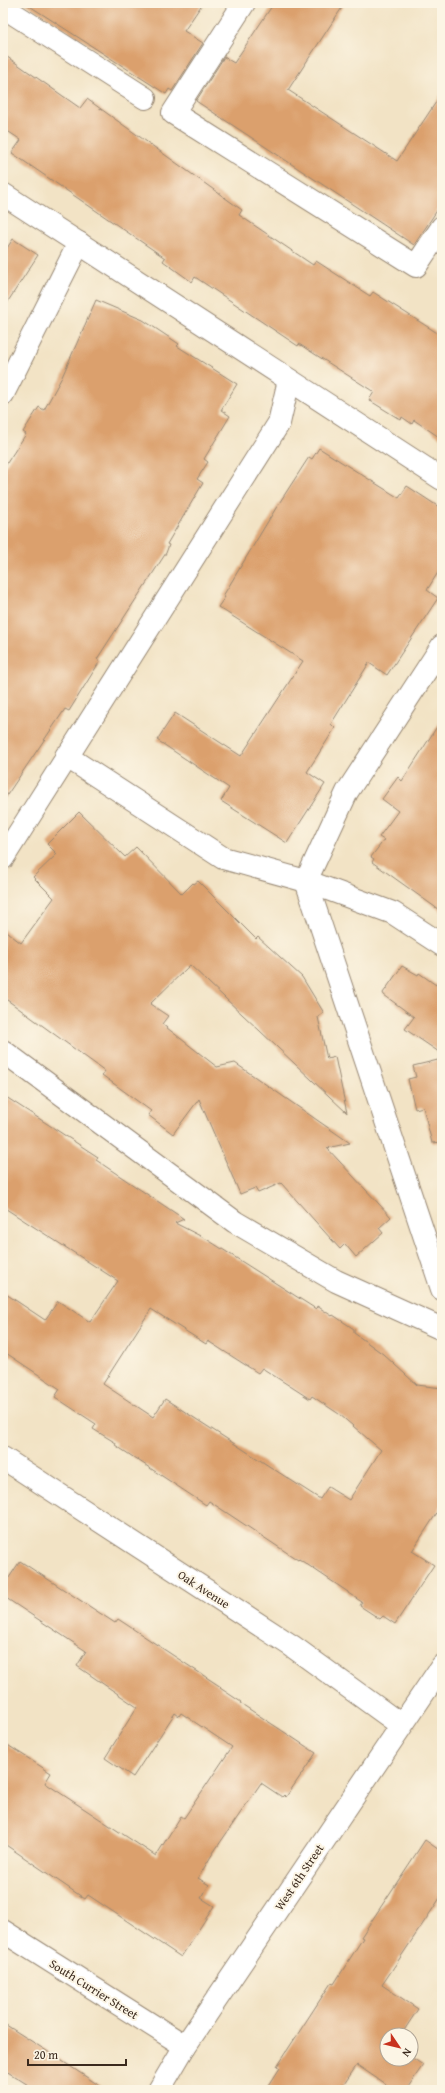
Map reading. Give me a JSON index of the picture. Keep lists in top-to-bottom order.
{
  "streets": {
    "street": ["Oak Avenue", "West 6th Street", "South Currier Street"]
  },
  "crossings": [
    ["Oak Avenue", "West 6th Street"],
    ["West 6th Street", "South Currier Street"]
  ],
  "scale_bar": "20 m",
  "north": "bottom right"
}
